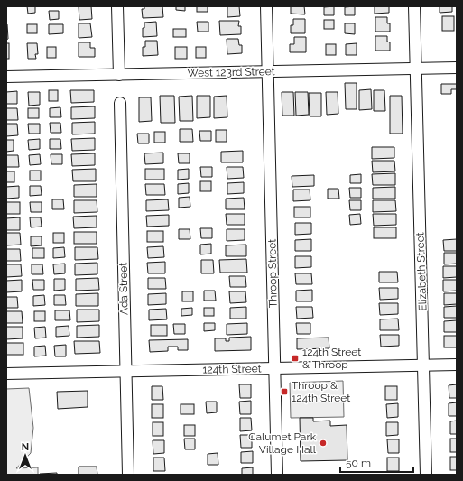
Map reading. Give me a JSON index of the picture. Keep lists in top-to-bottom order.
{
  "streets": {
    "street": [
      "West 123rd Street",
      "Elizabeth Street",
      "Throop Street",
      "Ada Street",
      "124th Street"
    ]
  },
  "crossings": [
    ["West 123rd Street", "Elizabeth Street"],
    ["West 123rd Street", "Throop Street"],
    ["Elizabeth Street", "124th Street"],
    ["Throop Street", "124th Street"],
    ["Ada Street", "124th Street"]
  ],
  "places": {
    "transit": ["124th Street & Throop", "Throop & 124th Street"],
    "other": ["Calumet Park Village Hall"]
  },
  "scale_bar": "50 m",
  "north": "top"
}
